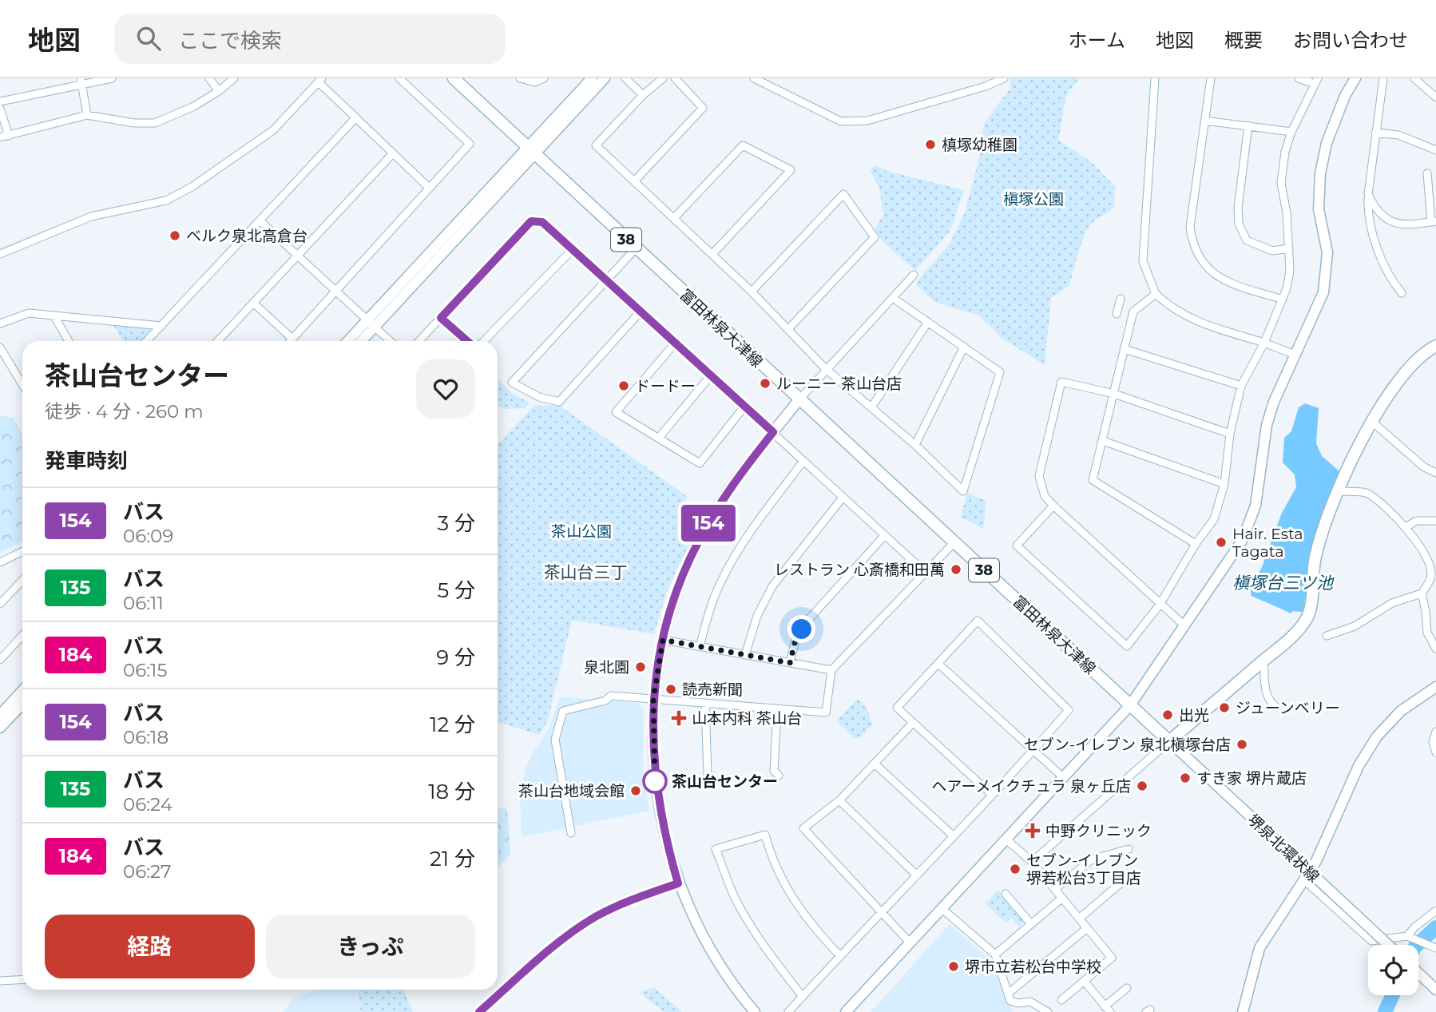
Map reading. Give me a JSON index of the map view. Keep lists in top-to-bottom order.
{
  "streets": {
    "main road": ["38", "富田林泉大津線"],
    "street": ["堺泉北環状線"]
  },
  "crossings": [
    ["富田林泉大津線", "堺泉北環状線"]
  ],
  "districts": ["茶山台三丁"],
  "water": ["槇塚台三ツ池"],
  "parks": ["槇塚公園", "茶山公園"],
  "places": {
    "other": [
      "槙塚幼稚園",
      "ベルク泉北高倉台",
      "ルーニー 茶山台店",
      "ドードー",
      "Hair. Esta Tagata",
      "レストラン 心斎橋和田萬",
      "泉北園",
      "読売新聞",
      "ジューンベリー",
      "出光",
      "セブン-イレブン 泉北槇塚台店",
      "すき家 堺片蔵店",
      "茶山台センター",
      "ヘアーメイクチュラ 泉ヶ丘店",
      "茶山台地域会館",
      "セブン-イレブン 堺若松台3丁目店",
      "堺市立若松台中学校"
    ],
    "health": ["山本内科 茶山台", "中野クリニック"]
  },
  "lines": ["bus line 154"],
  "page": {
    "header": "地図",
    "search": "ここで検索",
    "nav": [
      "ホーム",
      "地図",
      "概要",
      "お問い合わせ"
    ],
    "on_map": "154",
    "heading": [
      ["茶山台センター", "徒歩 · 4 分 · 260 m"],
      "発車時刻"
    ],
    "list": [
      {
        "mark": "154",
        "name": "バス",
        "note": "06:09",
        "value": "3 分"
      },
      {
        "mark": "135",
        "name": "バス",
        "note": "06:11",
        "value": "5 分"
      },
      {
        "mark": "184",
        "name": "バス",
        "note": "06:15",
        "value": "9 分"
      },
      {
        "mark": "154",
        "name": "バス",
        "note": "06:18",
        "value": "12 分"
      },
      {
        "mark": "135",
        "name": "バス",
        "note": "06:24",
        "value": "18 分"
      },
      {
        "mark": "184",
        "name": "バス",
        "note": "06:27",
        "value": "21 分"
      }
    ],
    "buttons": ["経路", "きっぷ"]
  }
}
